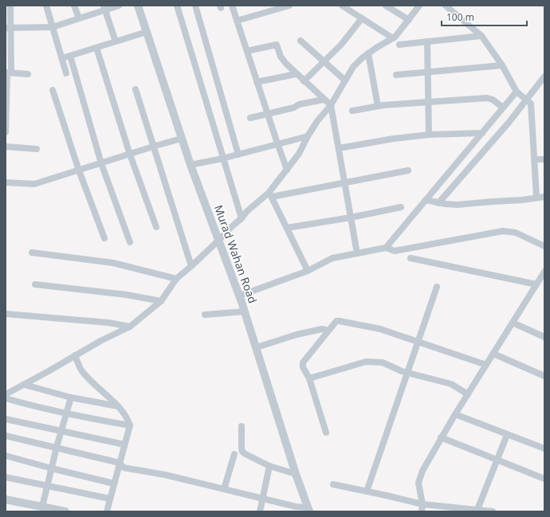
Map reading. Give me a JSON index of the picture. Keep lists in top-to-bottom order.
{
  "streets": {
    "street": ["Murad Wahan Road"]
  },
  "scale_bar": "100 m"
}
